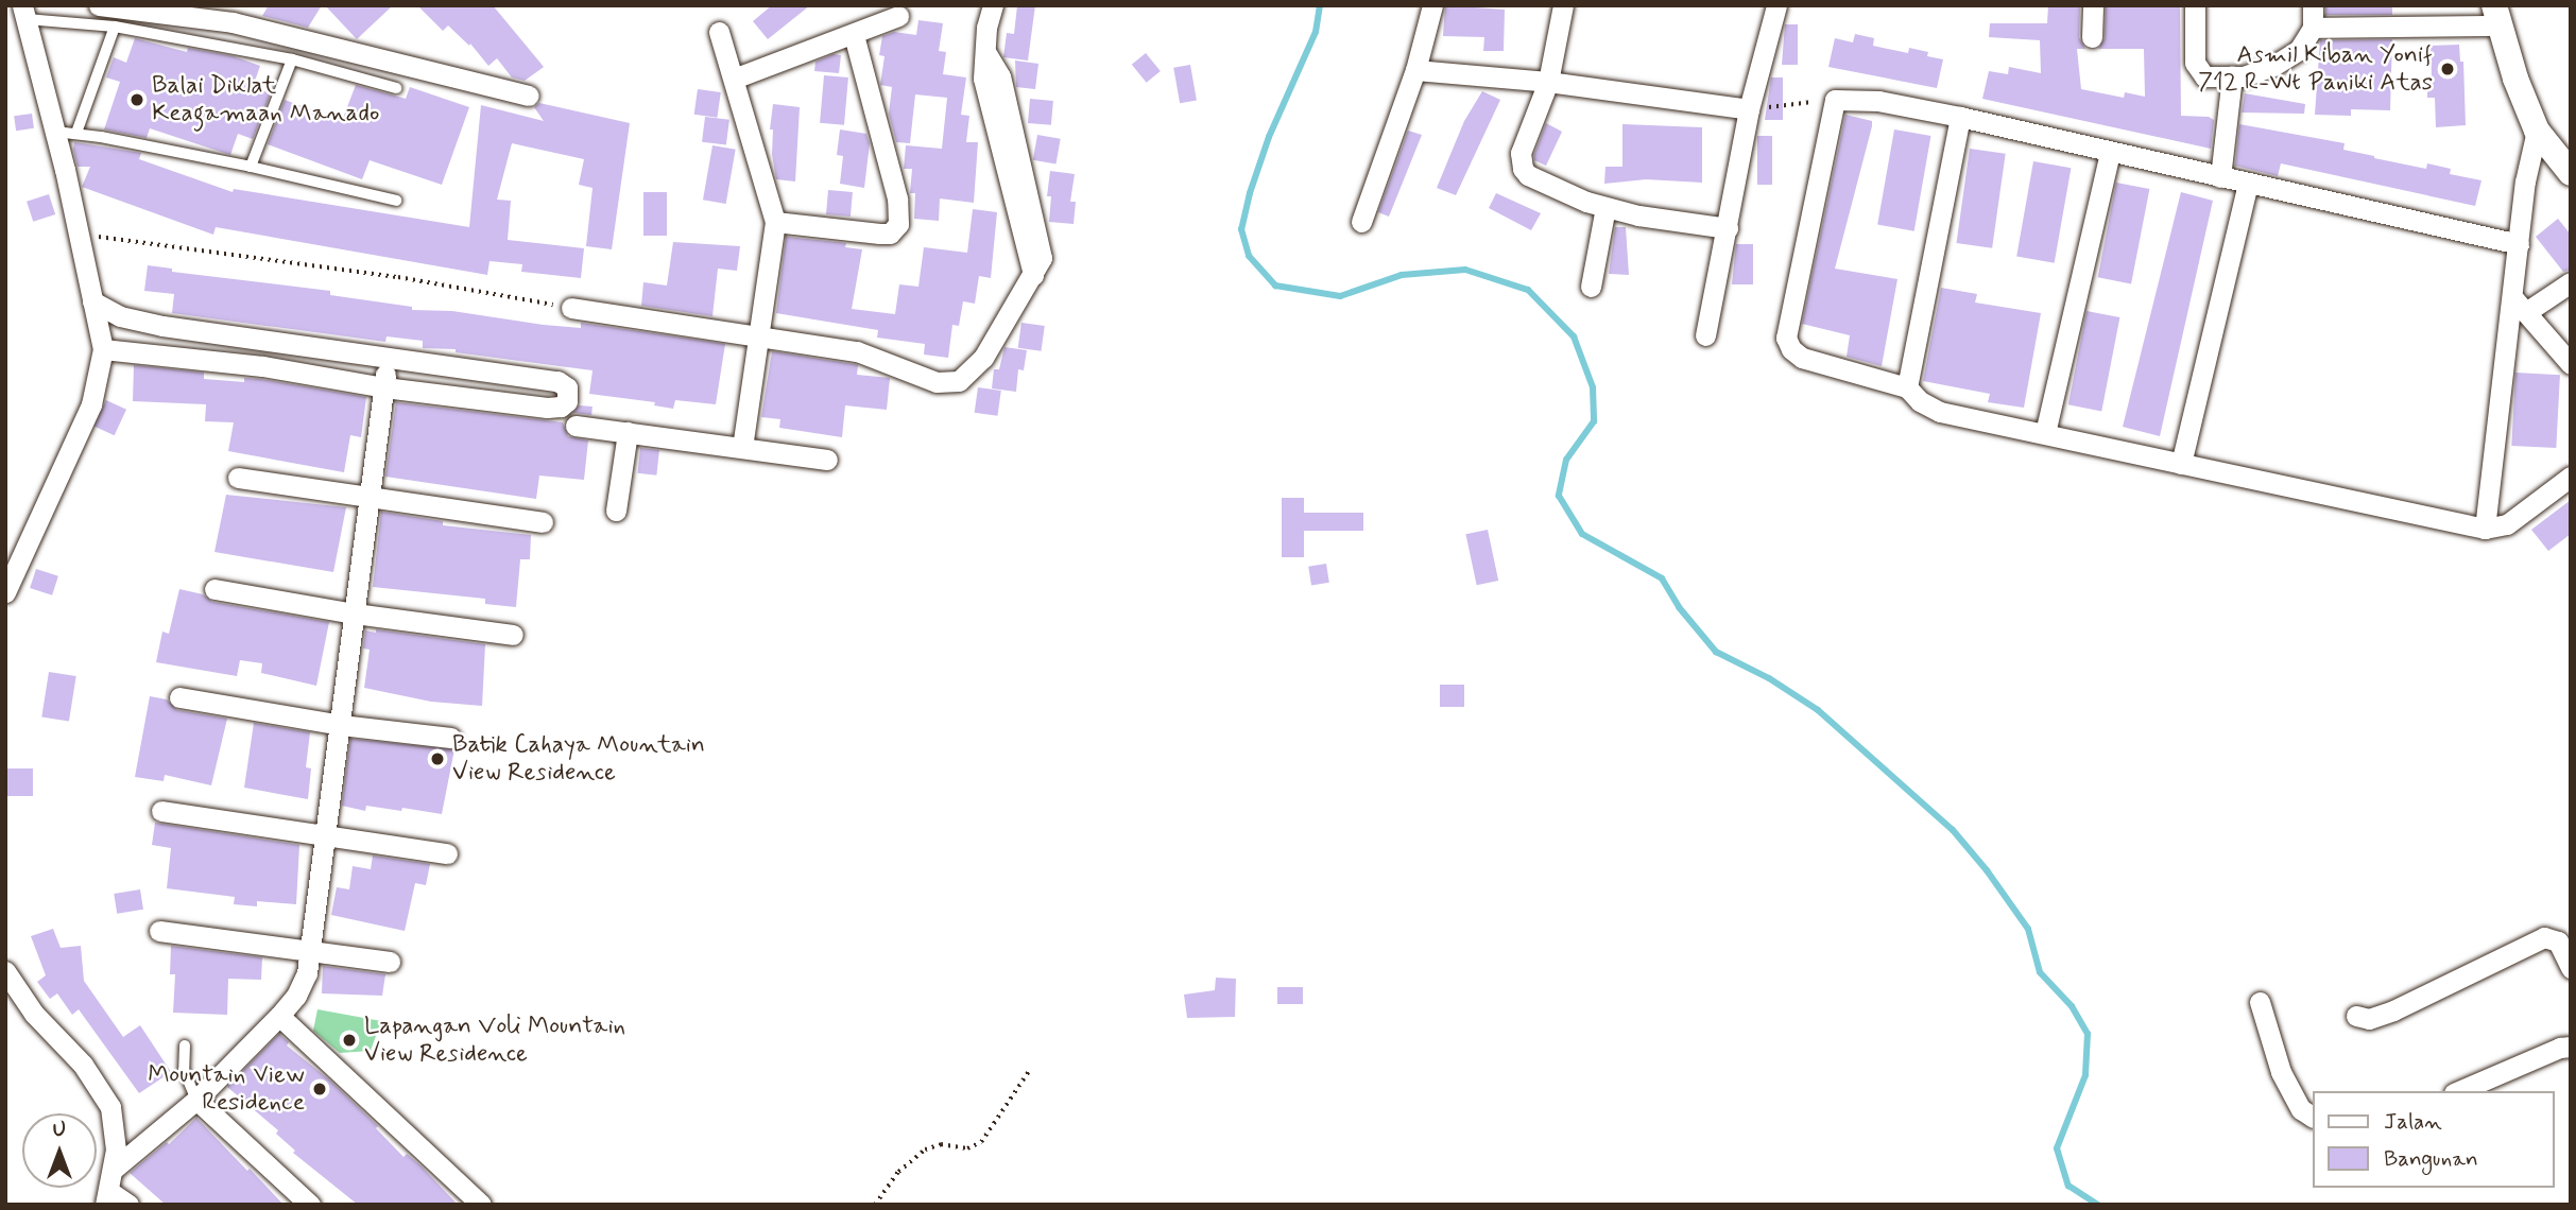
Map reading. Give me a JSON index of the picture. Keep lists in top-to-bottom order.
{
  "places": [
    "Asmil Kiban Yonif 712 R-Wt Paniki Atas",
    "Balai Diklat Keagamaan Manado",
    "Batik Cahaya Mountain View Residence",
    "Lapangan Voli Mountain View Residence",
    "Mountain View Residence"
  ],
  "legend": ["Jalan", "Bangunan"],
  "north": "top"
}
